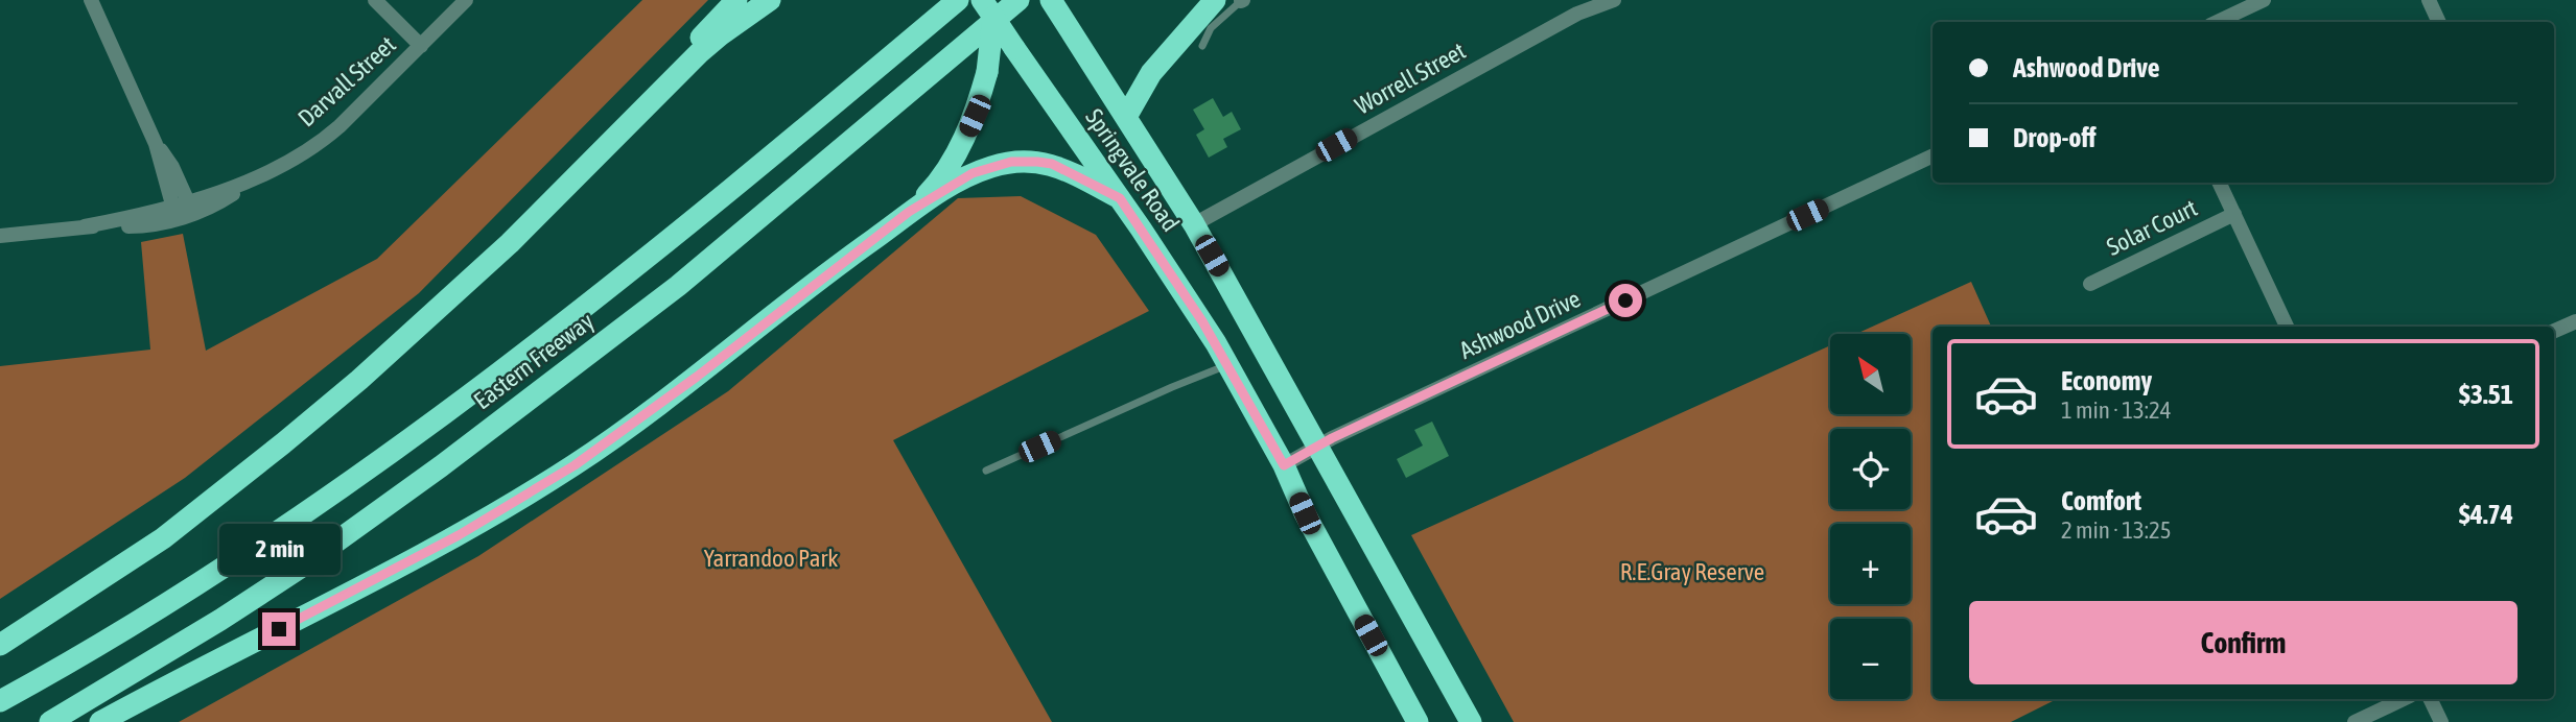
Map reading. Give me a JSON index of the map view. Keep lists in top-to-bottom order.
{
  "streets": {
    "highway": ["Springvale Road", "Eastern Freeway"],
    "street": [
      "Worrell Street",
      "Darvall Street",
      "Solar Court",
      "Ashwood Drive"
    ]
  },
  "crossings": [
    ["Worrell Street", "Springvale Road"],
    ["Springvale Road", "Ashwood Drive"]
  ],
  "parks": ["Yarrandoo Park", "R.E.Gray Reserve"],
  "north": "top left",
  "page": {
    "banner": ["Ashwood Drive", "Drop-off"],
    "map_buttons": ["+", "−"],
    "list": [
      {
        "name": "Economy",
        "note": "1 min · 13:24",
        "value": "$3.51"
      },
      {
        "name": "Comfort",
        "note": "2 min · 13:25",
        "value": "$4.74"
      }
    ],
    "bubble": "2 min",
    "buttons": "Confirm"
  }
}
